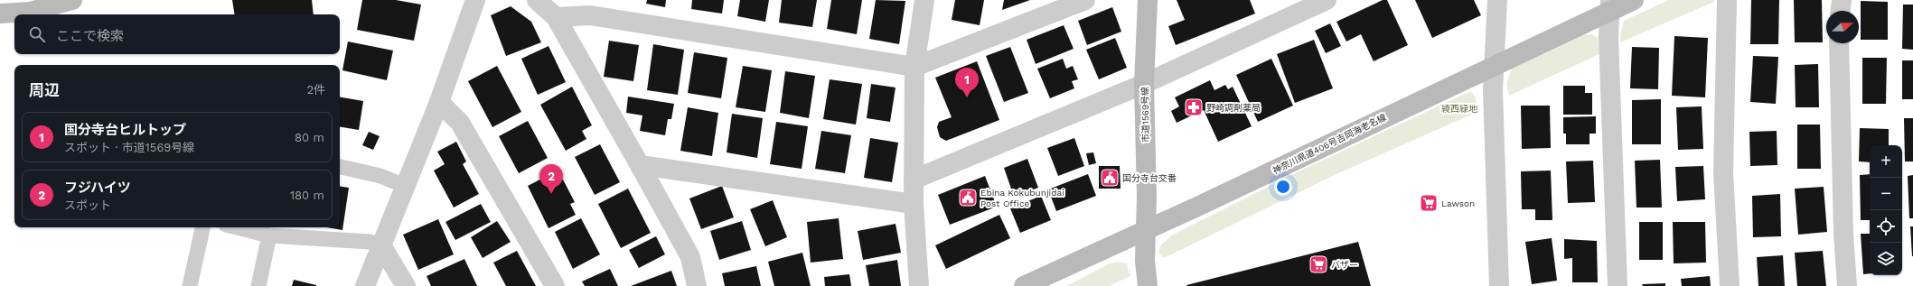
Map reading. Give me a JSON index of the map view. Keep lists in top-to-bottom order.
{
  "streets": {
    "main road": ["市道1569号線", "神奈川県道406号吉岡海老名線"]
  },
  "crossings": [
    ["市道1569号線", "神奈川県道406号吉岡海老名線"]
  ],
  "parks": ["綾西緑地"],
  "places": {
    "pharmacy": ["野崎調剤薬局"],
    "public building": ["国分寺台交番", "Ebina Kokubunjidai Post Office"],
    "supermarket": ["Lawson", "バザー"]
  },
  "north": "right",
  "page": {
    "search": "ここで検索",
    "heading": ["周辺", "2件"],
    "pins": ["1", "2"],
    "list": [
      {
        "mark": "1",
        "name": "国分寺台ヒルトップ",
        "note": "スポット · 市道1569号線",
        "value": "80 m"
      },
      {
        "mark": "2",
        "name": "フジハイツ",
        "note": "スポット",
        "value": "180 m"
      }
    ],
    "map_buttons": ["+", "−"]
  }
}
